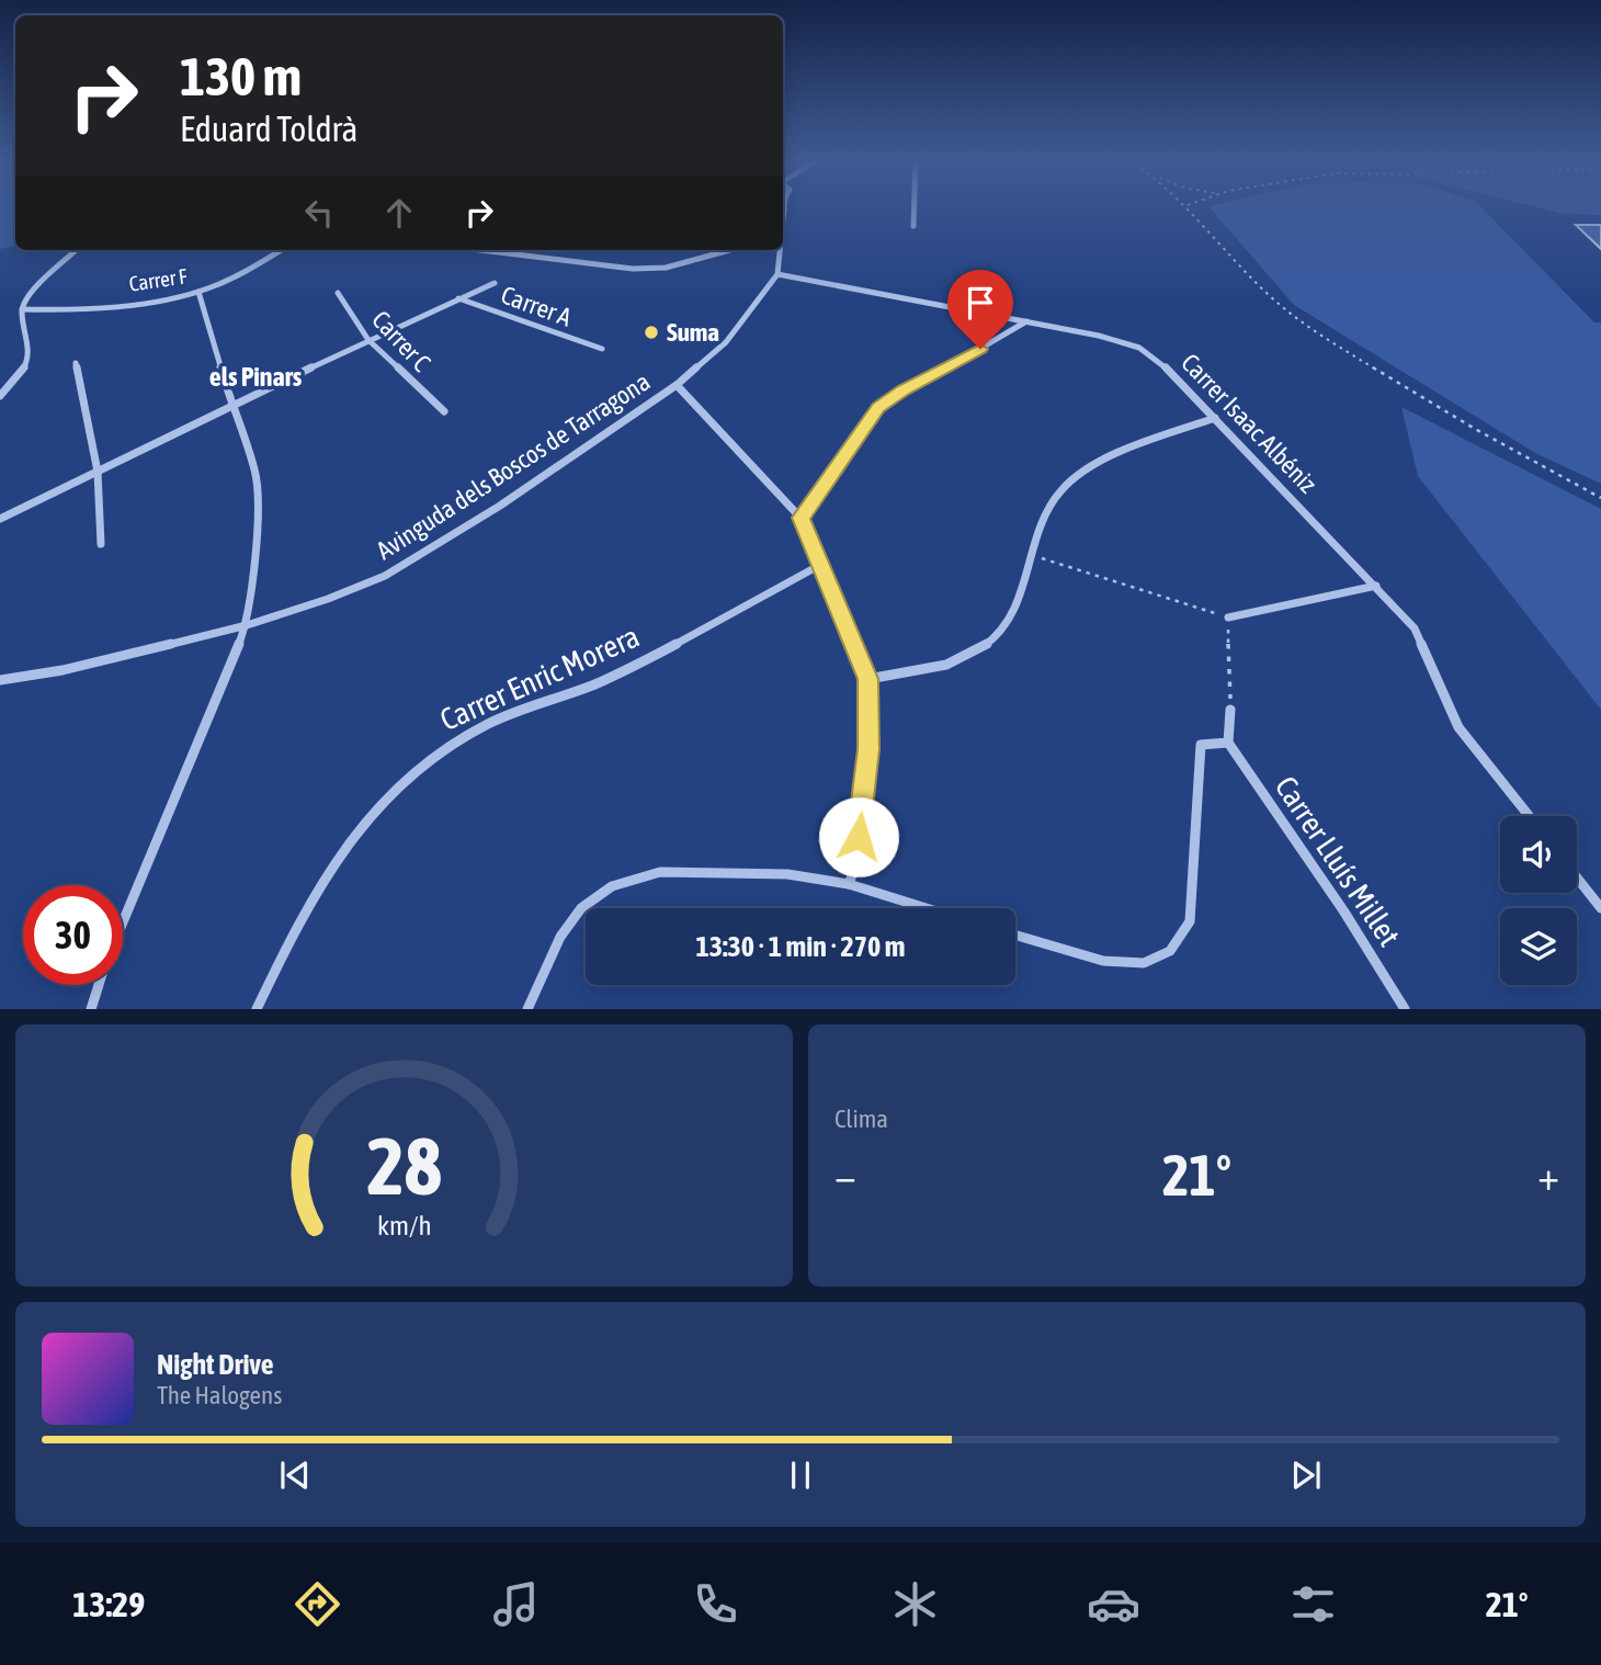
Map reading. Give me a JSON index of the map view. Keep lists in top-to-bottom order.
{
  "streets": {
    "street": [
      "Carrer F",
      "Carrer A",
      "Carrer C",
      "Carrer Isaac Albéniz",
      "Avinguda dels Boscos de Tarragona",
      "Carrer Enric Morera",
      "Carrer Lluís Millet"
    ]
  },
  "crossings": [
    ["Carrer Isaac Albéniz", "Avinguda dels Boscos de Tarragona"]
  ],
  "districts": ["els Pinars"],
  "places": ["Suma"],
  "page": {
    "turn": ["130 m", "Eduard Toldrà"],
    "limit": "30",
    "trip": "13:30 · 1 min · 270 m",
    "tile": "Clima",
    "heat": ["−", "21°", "+"],
    "song": ["Night Drive", "The Halogens"],
    "tabs": ["13:29", "21°"],
    "gauge": ["28", "km/h"]
  }
}
